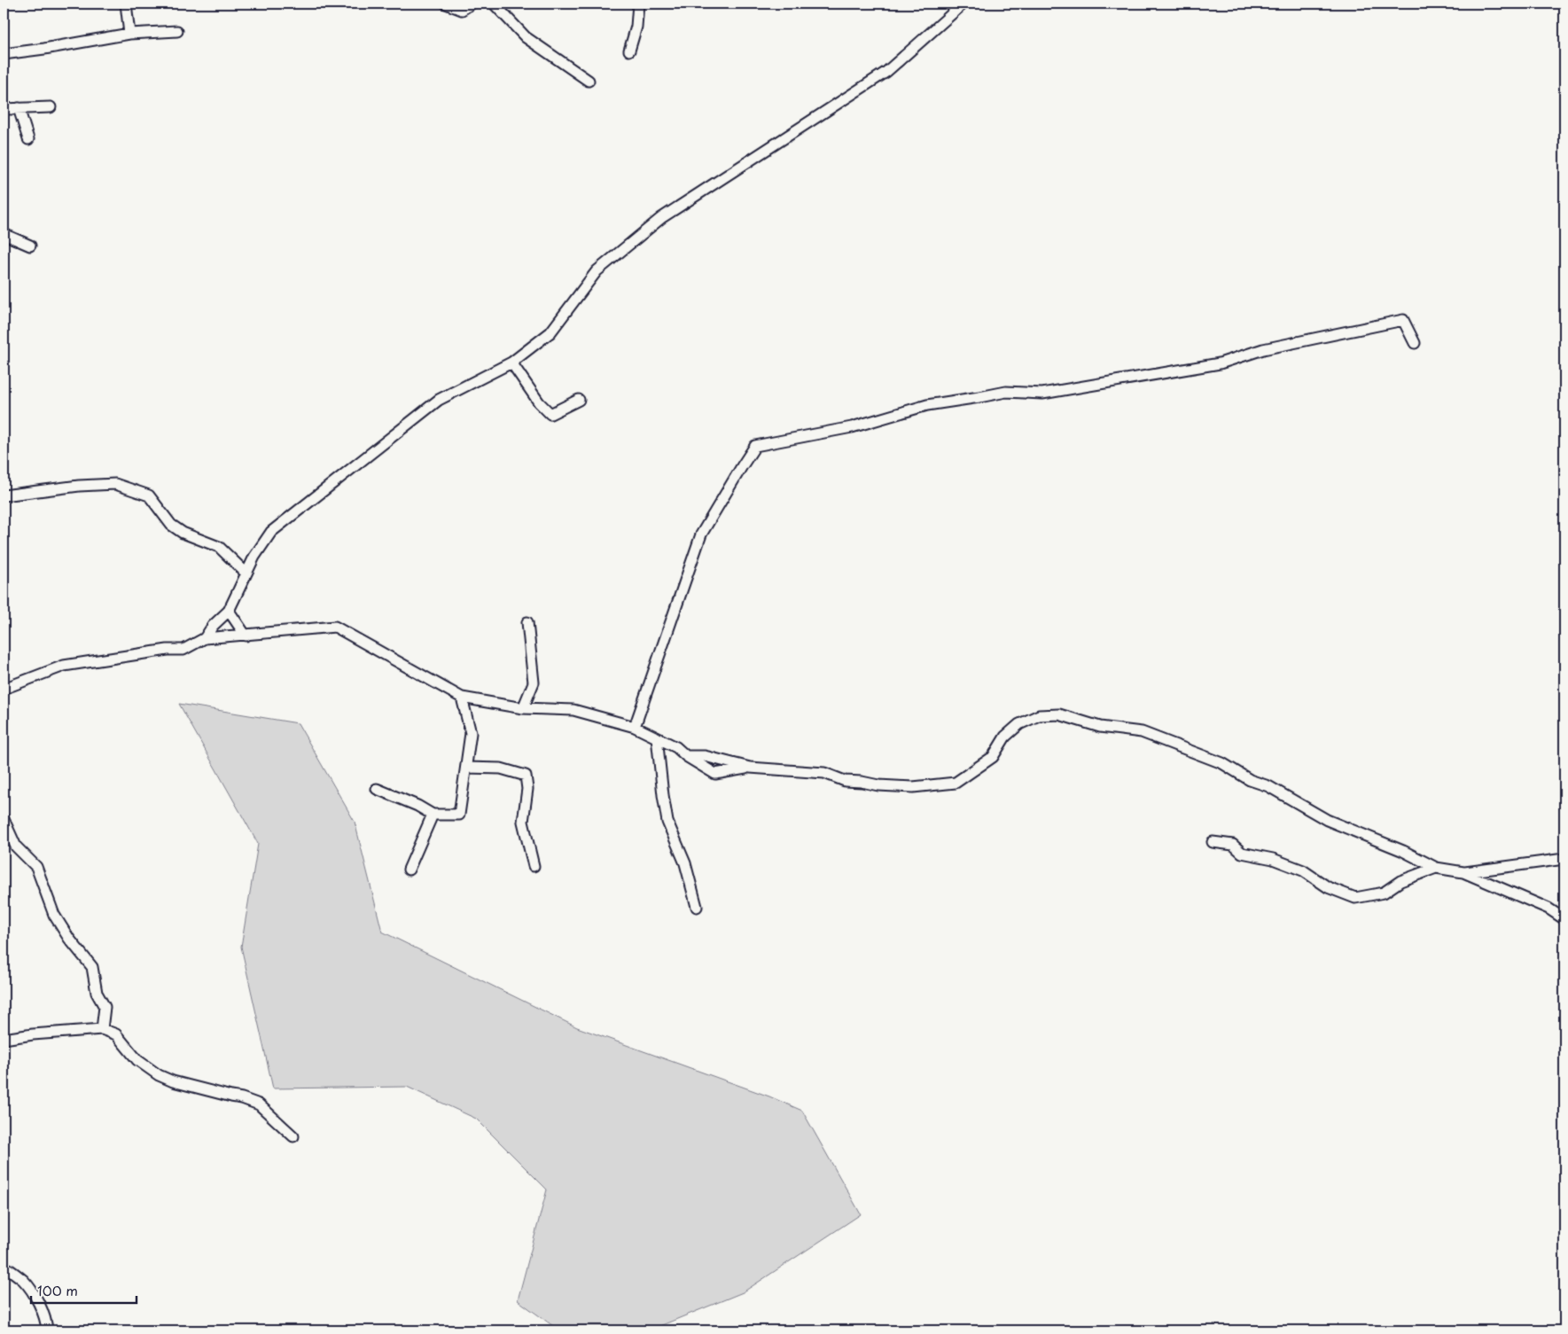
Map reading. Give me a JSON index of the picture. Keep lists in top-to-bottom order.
{
  "scale_bar": "100 m"
}
